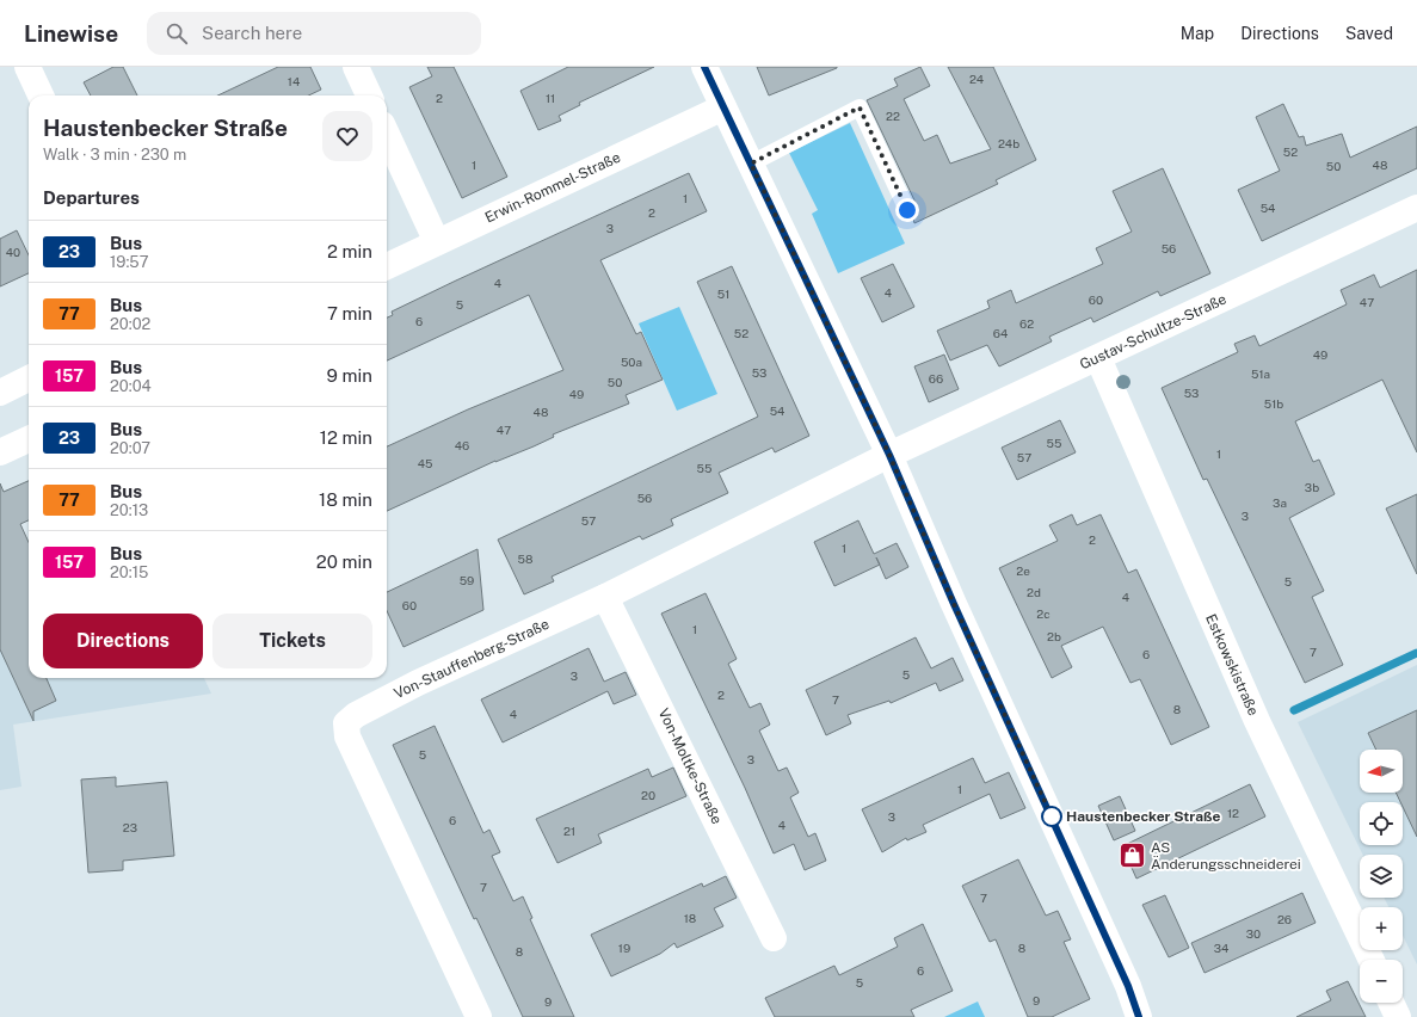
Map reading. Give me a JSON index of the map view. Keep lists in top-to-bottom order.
{
  "streets": {
    "street": [
      "Erwin-Rommel-Straße",
      "Gustav-Schultze-Straße",
      "Von-Stauffenberg-Straße",
      "Estkowskistraße",
      "Von-Moltke-Straße"
    ]
  },
  "crossings": [
    ["Gustav-Schultze-Straße", "Von-Stauffenberg-Straße"],
    ["Gustav-Schultze-Straße", "Estkowskistraße"],
    ["Von-Stauffenberg-Straße", "Von-Moltke-Straße"]
  ],
  "places": {
    "other": ["Haustenbecker Straße"],
    "shop": ["AS Änderungsschneiderei"]
  },
  "lines": ["bus line 23"],
  "house_numbers": [
    "24",
    "14",
    "2",
    "11",
    "22",
    "24b",
    "52",
    "1",
    "48",
    "50",
    "1",
    "54",
    "2",
    "3",
    "56",
    "40",
    "4",
    "4",
    "51",
    "60",
    "47",
    "5",
    "6",
    "62",
    "52",
    "64",
    "49",
    "50a",
    "53",
    "51a",
    "66",
    "50",
    "53",
    "49",
    "51b",
    "54",
    "48",
    "47",
    "55",
    "46",
    "1",
    "57",
    "45",
    "55",
    "3b",
    "56",
    "3a",
    "3",
    "57",
    "2",
    "1",
    "58",
    "2e",
    "59",
    "5",
    "2d",
    "4",
    "60",
    "2c",
    "1",
    "2b",
    "7",
    "6",
    "5",
    "3",
    "2",
    "7",
    "8",
    "4",
    "5",
    "3",
    "1",
    "20",
    "12",
    "3",
    "6",
    "4",
    "23",
    "21",
    "7",
    "7",
    "18",
    "26",
    "30",
    "19",
    "8",
    "34",
    "8",
    "6",
    "5",
    "9",
    "9"
  ],
  "north": "left",
  "page": {
    "header": "Linewise",
    "search": "Search here",
    "nav": ["Map", "Directions", "Saved"],
    "heading": [
      ["Haustenbecker Straße", "Walk · 3 min · 230 m"],
      "Departures"
    ],
    "list": [
      {
        "mark": "23",
        "name": "Bus",
        "note": "19:57",
        "value": "2 min"
      },
      {
        "mark": "77",
        "name": "Bus",
        "note": "20:02",
        "value": "7 min"
      },
      {
        "mark": "157",
        "name": "Bus",
        "note": "20:04",
        "value": "9 min"
      },
      {
        "mark": "23",
        "name": "Bus",
        "note": "20:07",
        "value": "12 min"
      },
      {
        "mark": "77",
        "name": "Bus",
        "note": "20:13",
        "value": "18 min"
      },
      {
        "mark": "157",
        "name": "Bus",
        "note": "20:15",
        "value": "20 min"
      }
    ],
    "buttons": ["Directions", "Tickets"],
    "map_buttons": ["+", "−"]
  }
}
